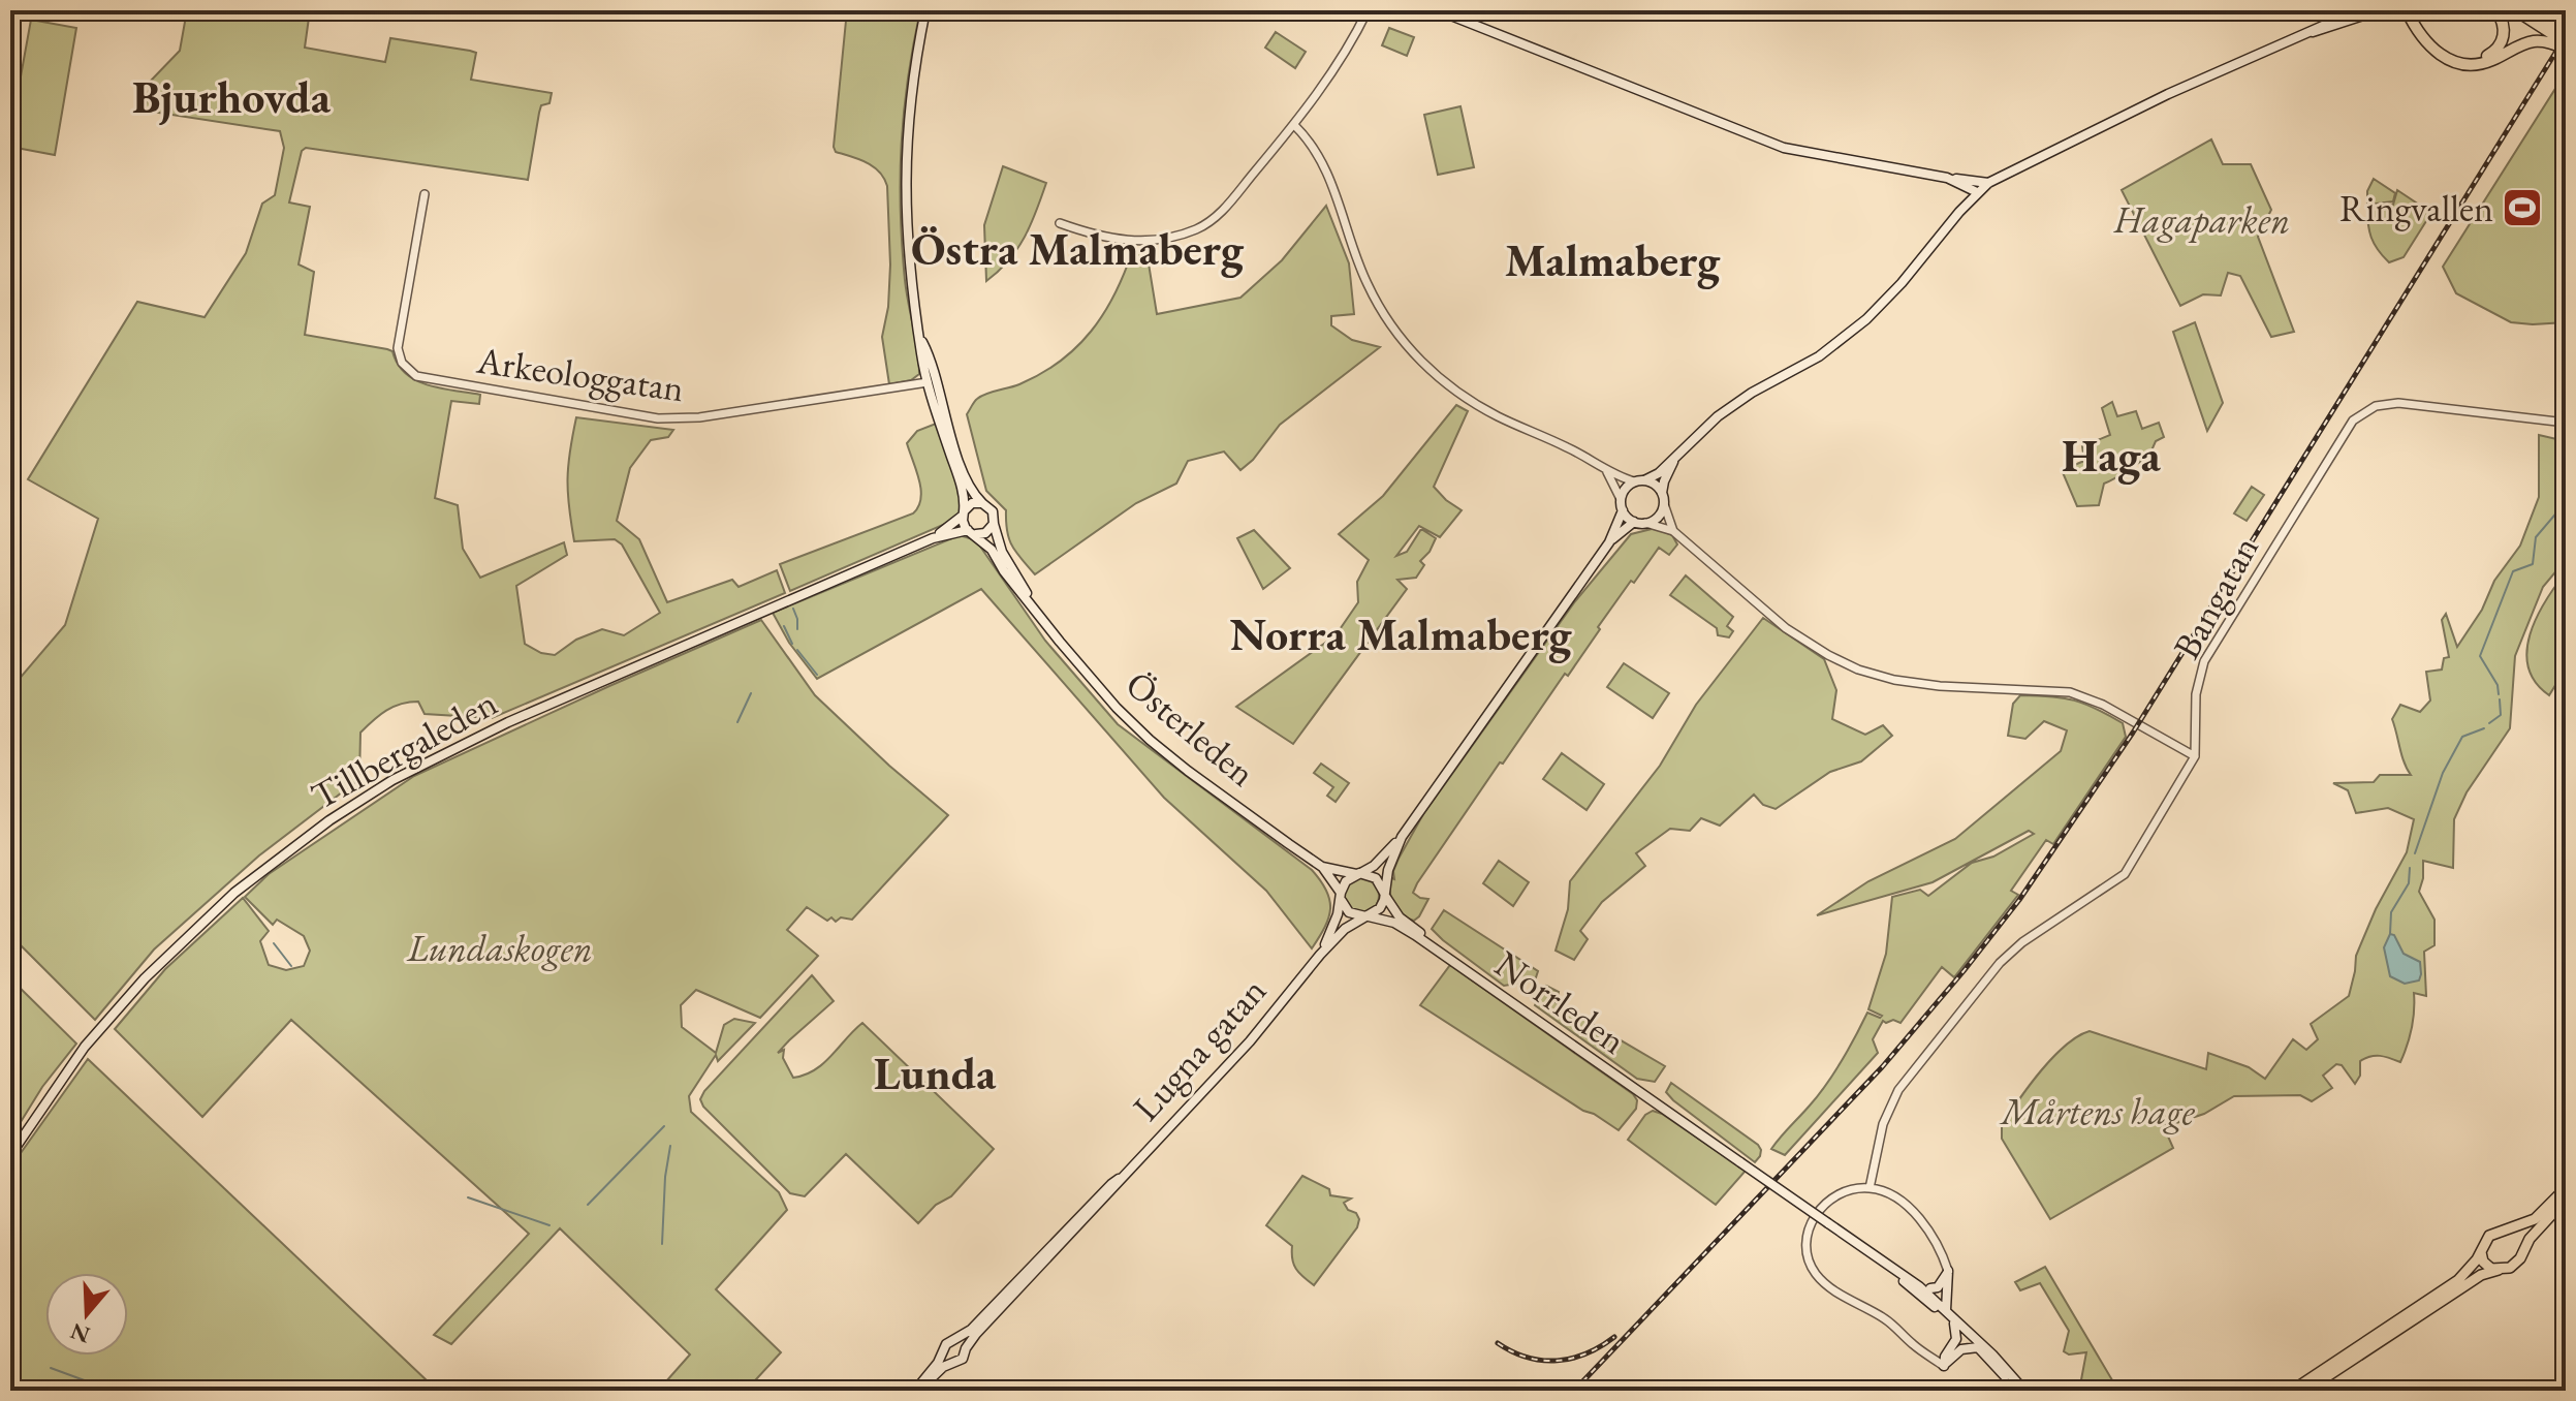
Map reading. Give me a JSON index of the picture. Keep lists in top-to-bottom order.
{
  "streets": {
    "main road": [
      "Österleden",
      "Tillbergaleden",
      "Norrleden",
      "Lugna gatan"
    ],
    "street": ["Arkeologgatan", "Bangatan"]
  },
  "crossings": [
    ["Österleden", "Tillbergaleden"],
    ["Österleden", "Norrleden"],
    ["Österleden", "Lugna gatan"],
    ["Norrleden", "Lugna gatan"]
  ],
  "districts": [
    "Bjurhovda",
    "Östra Malmaberg",
    "Malmaberg",
    "Haga",
    "Norra Malmaberg",
    "Lunda"
  ],
  "parks": ["Hagaparken", "Lundaskogen", "Mårtens hage"],
  "places": {
    "sports": ["Ringvallen"]
  },
  "north": "bottom"
}
